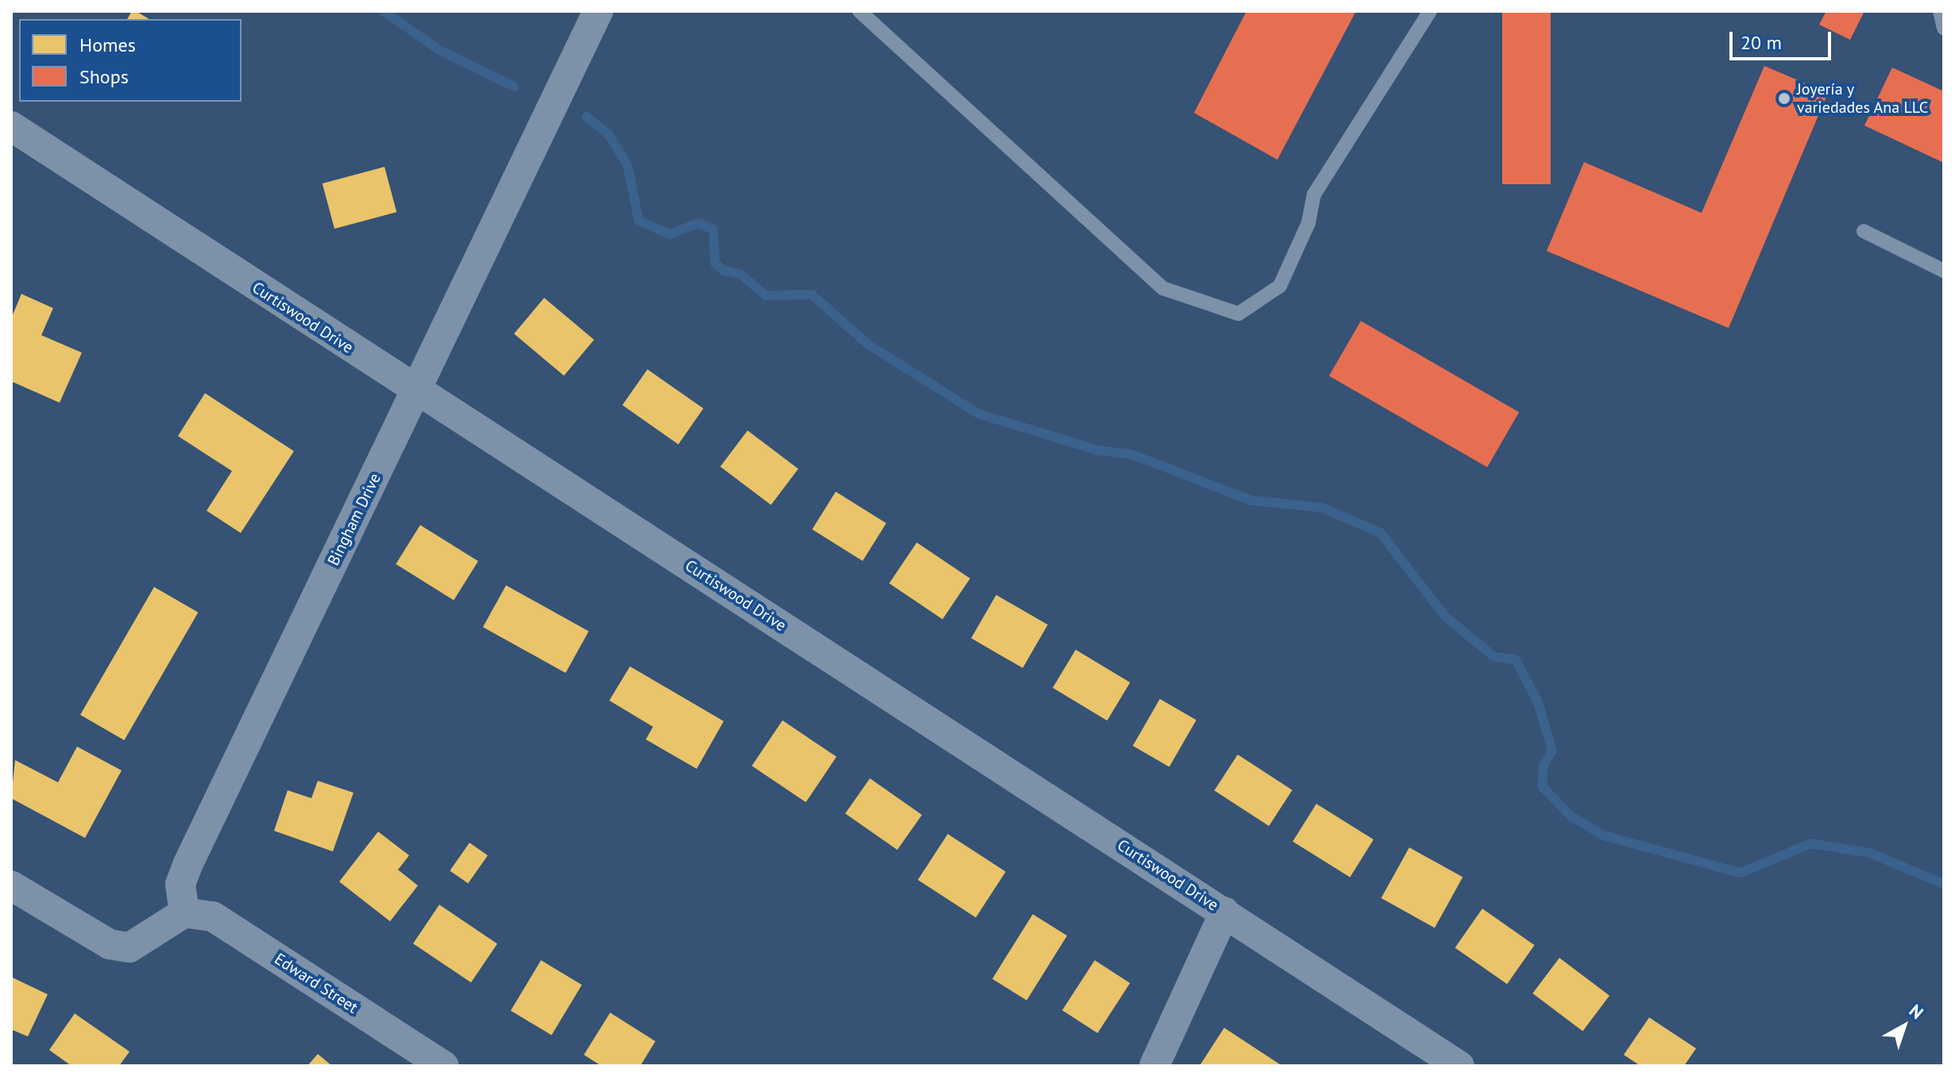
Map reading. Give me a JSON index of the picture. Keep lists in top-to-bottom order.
{
  "streets": {
    "street": ["Curtiswood Drive", "Bingham Drive", "Edward Street"]
  },
  "crossings": [
    ["Curtiswood Drive", "Bingham Drive"],
    ["Bingham Drive", "Edward Street"]
  ],
  "places": ["Joyería y variedades Ana LLC"],
  "legend": ["Homes", "Shops"],
  "scale_bar": "20 m",
  "north": "top right"
}
